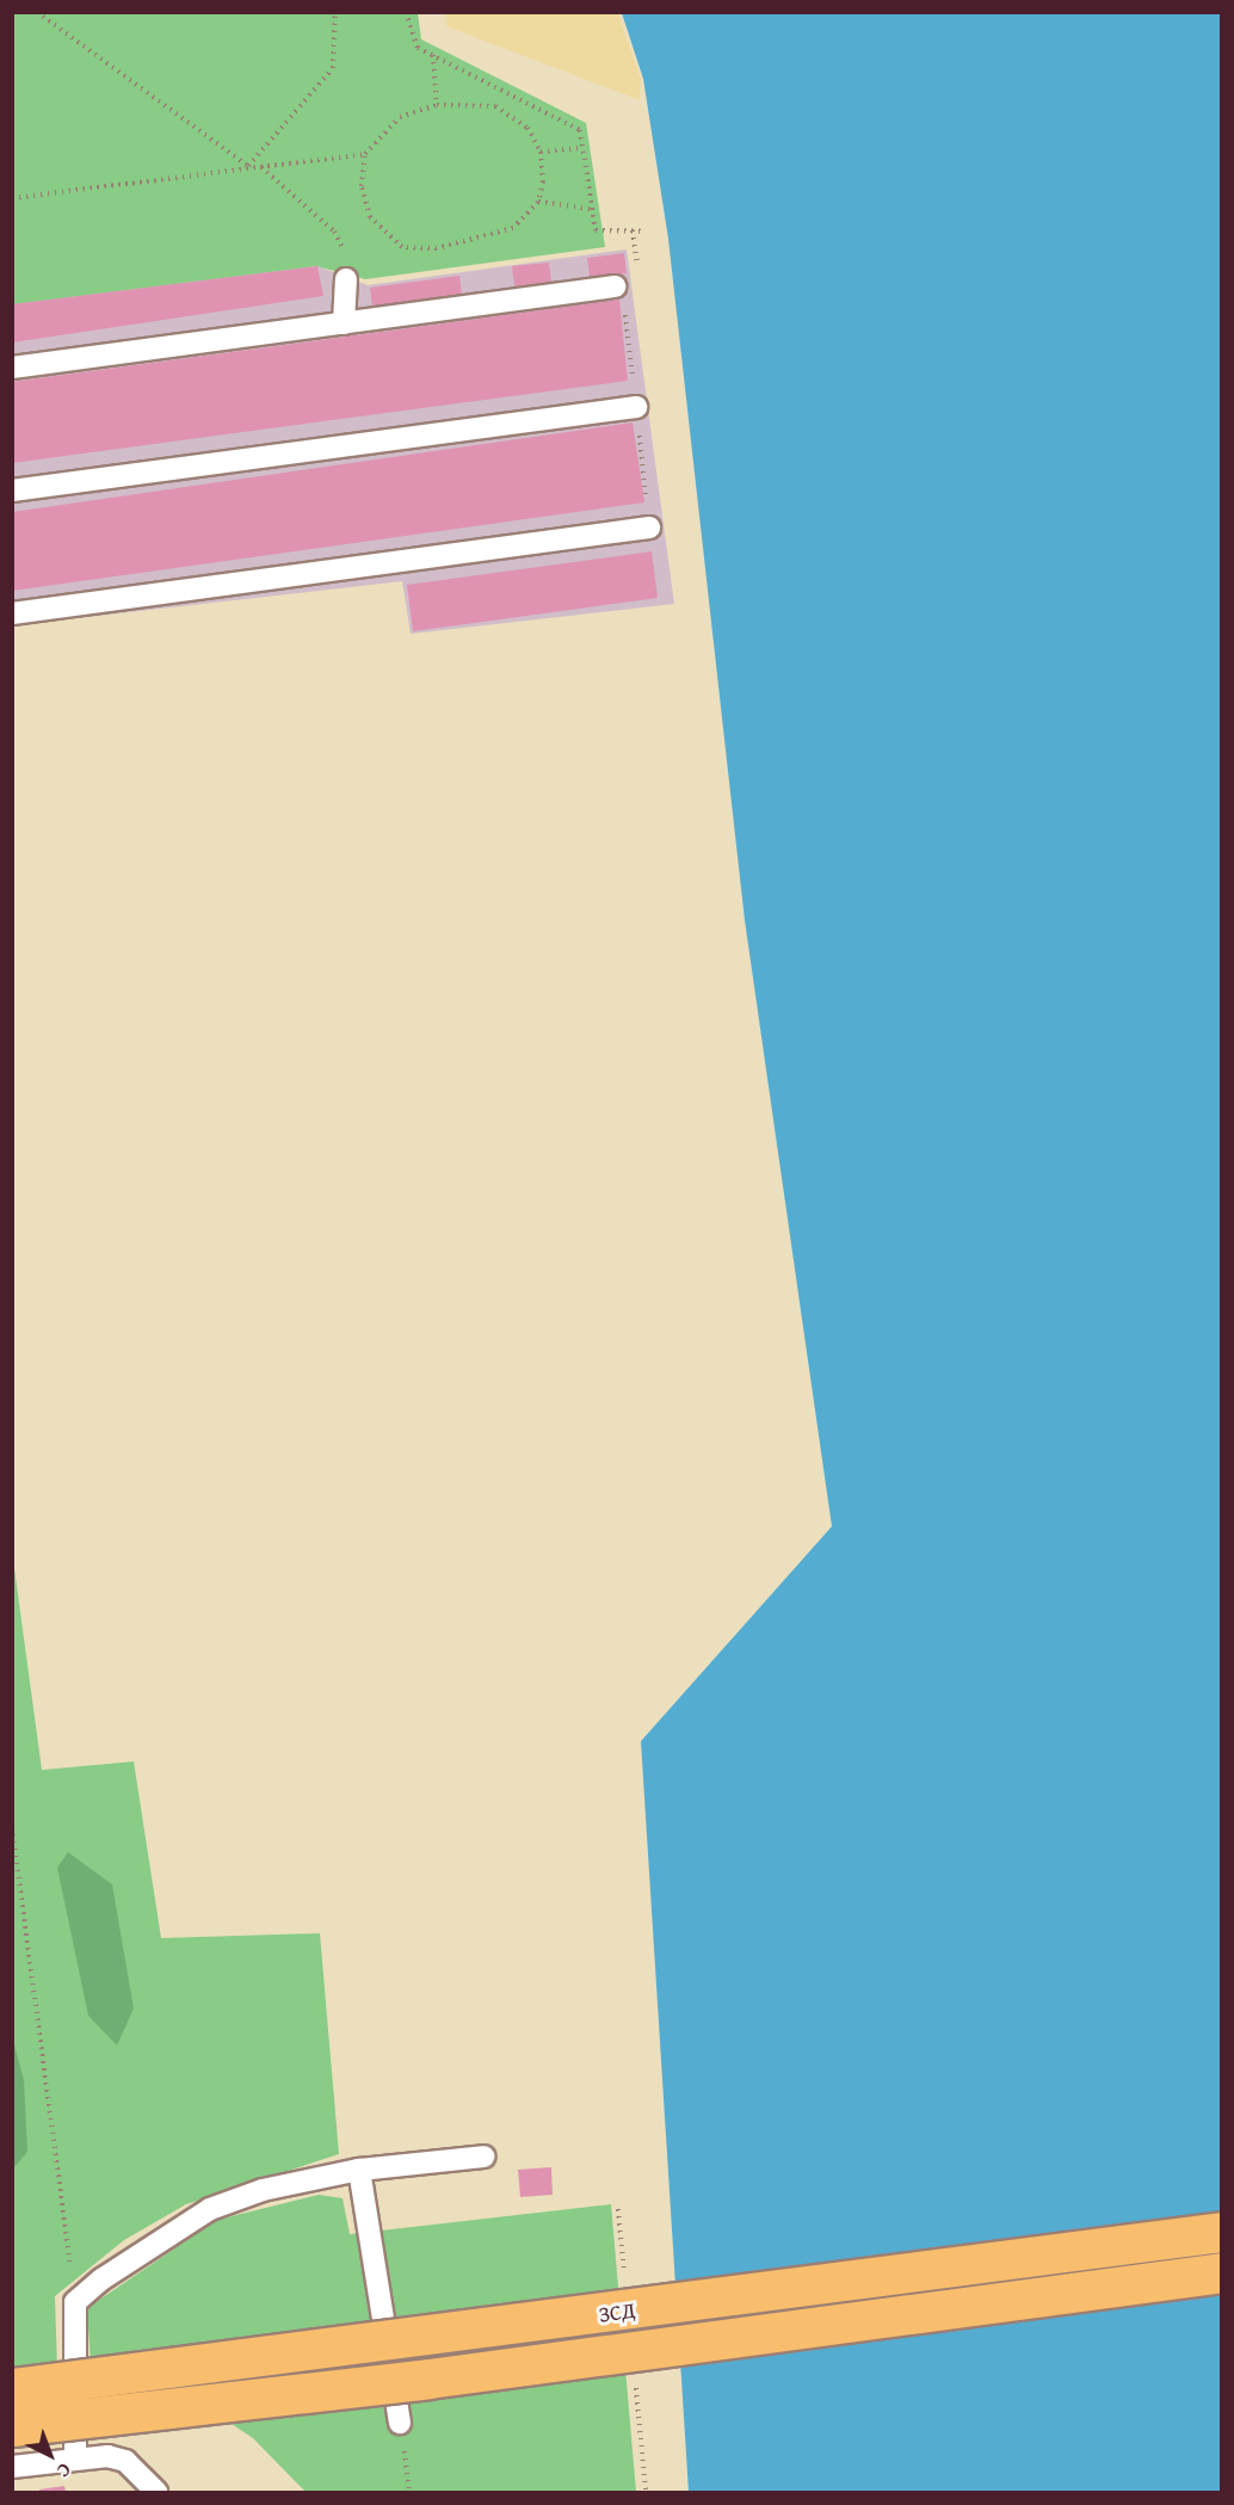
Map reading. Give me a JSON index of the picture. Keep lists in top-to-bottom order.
{
  "streets": {
    "highway": ["ЗСД"]
  },
  "north": "bottom right"
}
